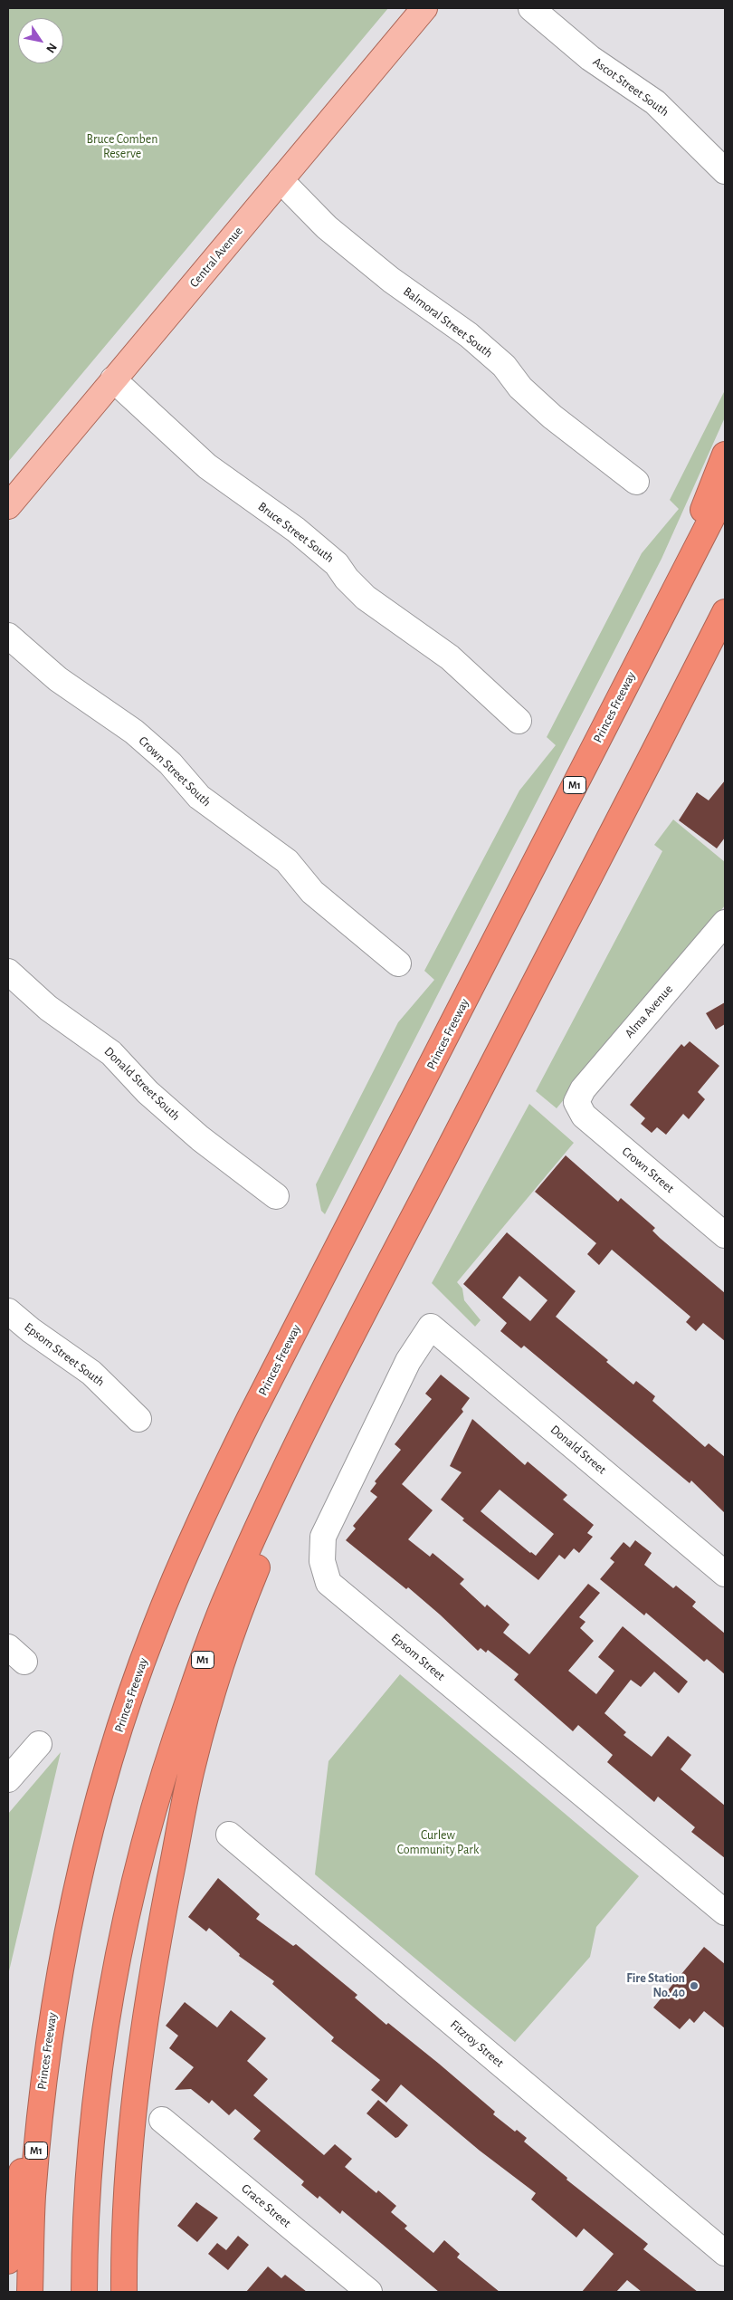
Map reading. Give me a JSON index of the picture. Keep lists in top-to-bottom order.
{
  "streets": {
    "highway": ["Princes Freeway", "M1"],
    "main road": ["Central Avenue"],
    "street": [
      "Ascot Street South",
      "Balmoral Street South",
      "Bruce Street South",
      "Crown Street South",
      "Alma Avenue",
      "Donald Street South",
      "Crown Street",
      "Epsom Street South",
      "Donald Street",
      "Epsom Street",
      "Fitzroy Street",
      "Grace Street"
    ]
  },
  "crossings": [
    ["Central Avenue", "Balmoral Street South"],
    ["Central Avenue", "Bruce Street South"],
    ["Alma Avenue", "Crown Street"],
    ["Donald Street", "Epsom Street"]
  ],
  "parks": ["Bruce Comben Reserve", "Curlew Community Park"],
  "places": ["Fire Station No. 40"],
  "north": "bottom right"
}
